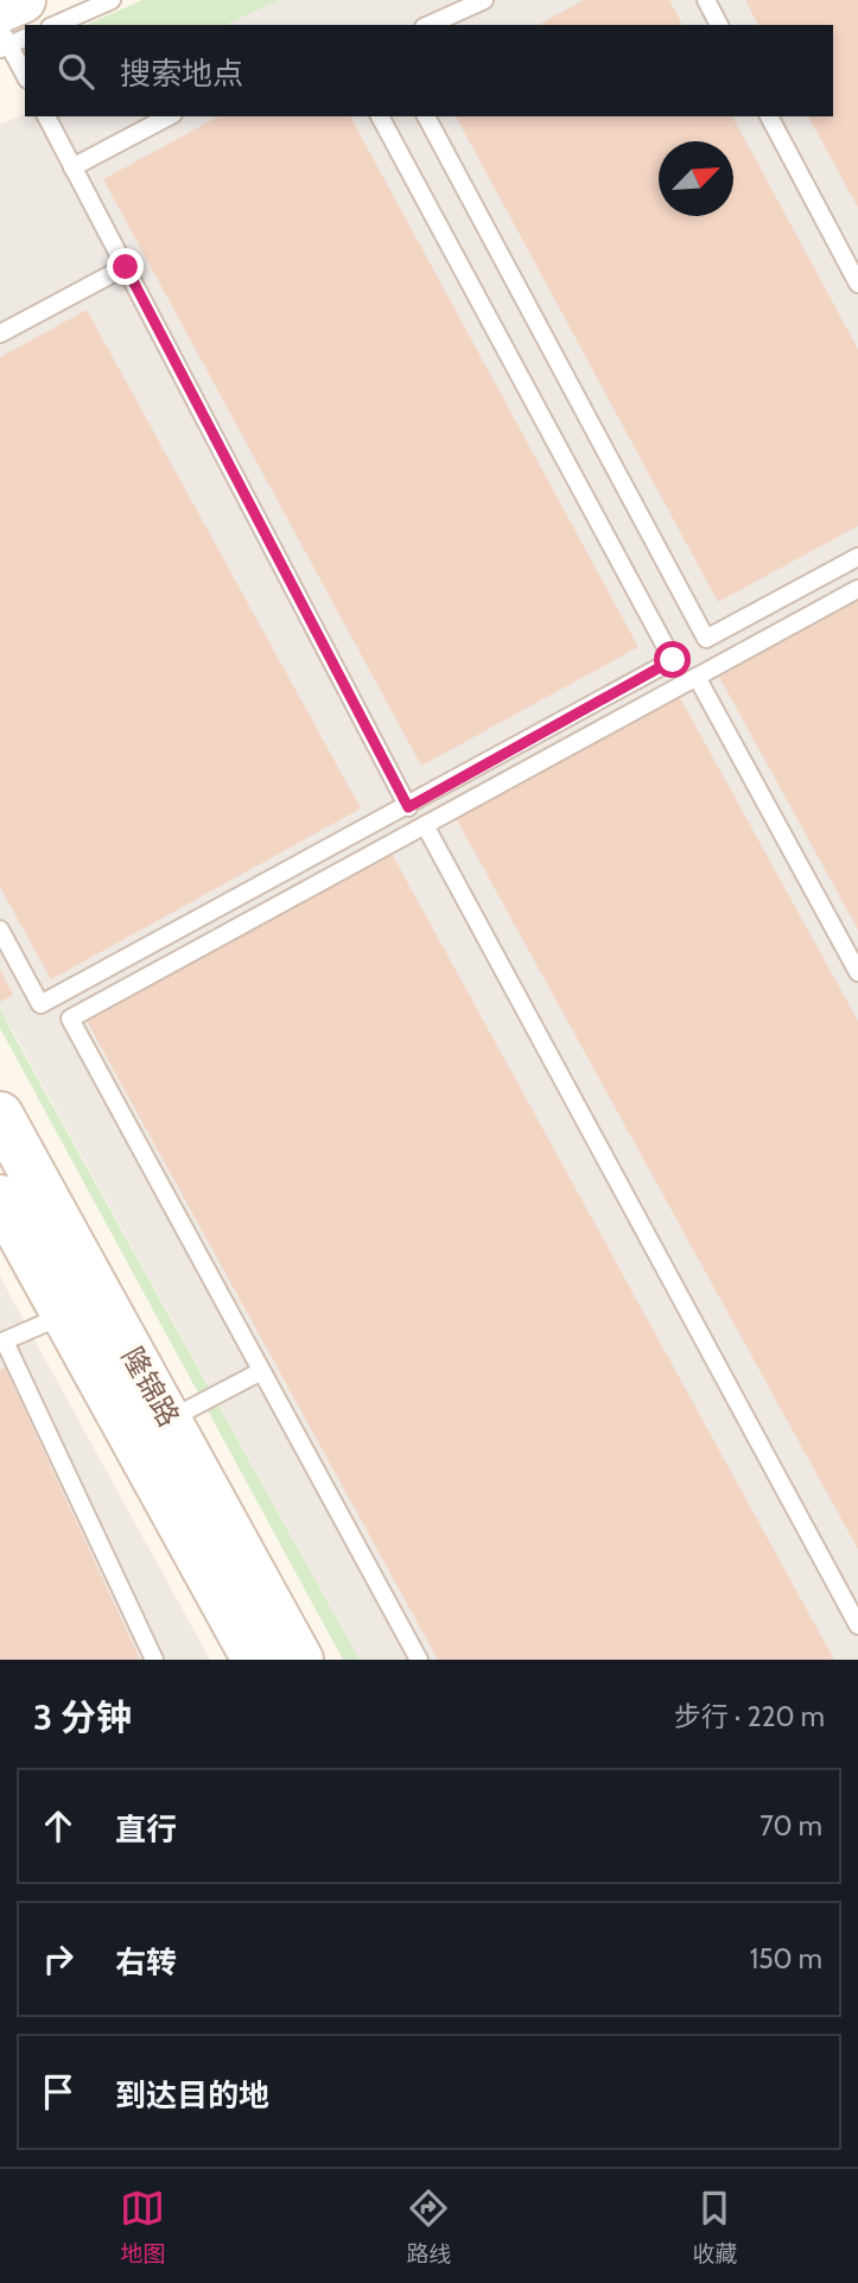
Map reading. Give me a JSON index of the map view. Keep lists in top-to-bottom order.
{
  "streets": {
    "main road": ["隆锦路"]
  },
  "north": "top right",
  "page": {
    "search": "搜索地点",
    "heading": ["3 分钟", "步行 · 220 m"],
    "list": [
      ["直行", "70 m"],
      ["右转", "150 m"],
      "到达目的地"
    ],
    "nav": ["地图", "路线", "收藏"]
  }
}
